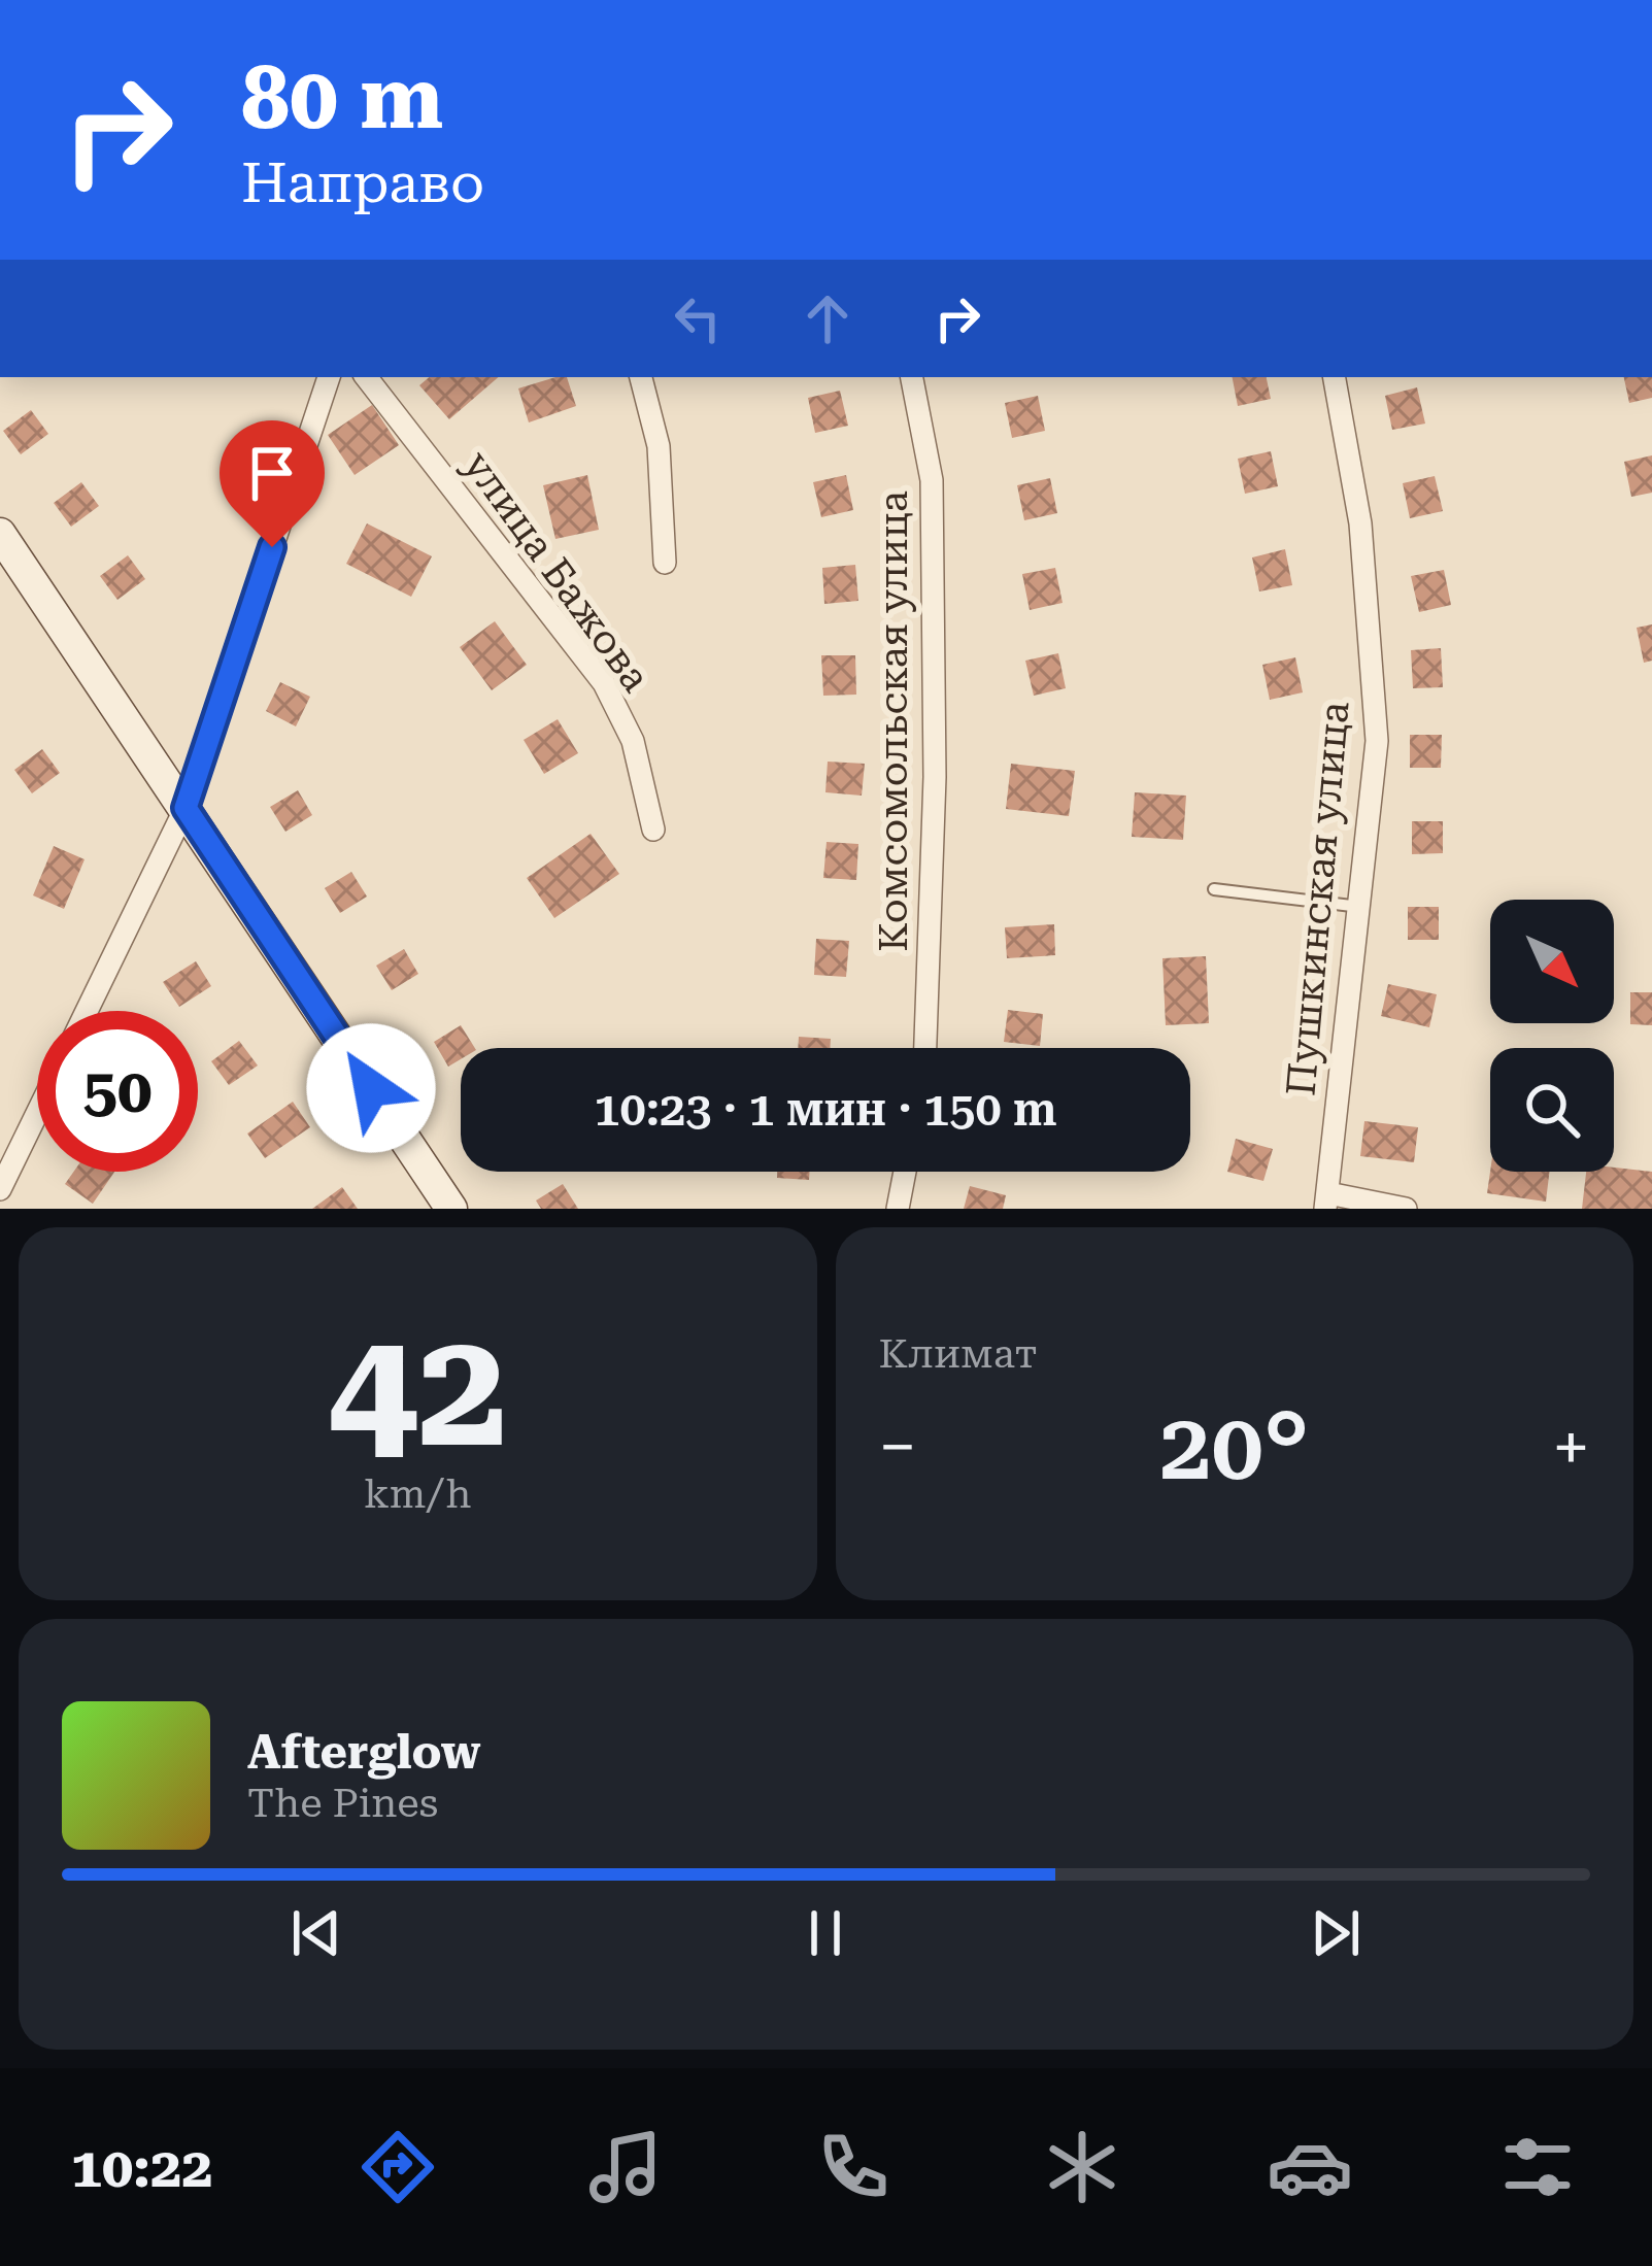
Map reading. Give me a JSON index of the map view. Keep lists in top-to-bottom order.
{
  "streets": {
    "street": ["улица Бажова", "Комсомольская улица", "Пушкинская улица"]
  },
  "north": "bottom right",
  "page": {
    "turn": ["80 m", "Направо"],
    "limit": "50",
    "trip": "10:23 · 1 мин · 150 m",
    "tile": [
      ["42", "km/h"],
      "Климат"
    ],
    "heat": ["−", "20°", "+"],
    "song": ["Afterglow", "The Pines"],
    "tabs": "10:22"
  }
}
